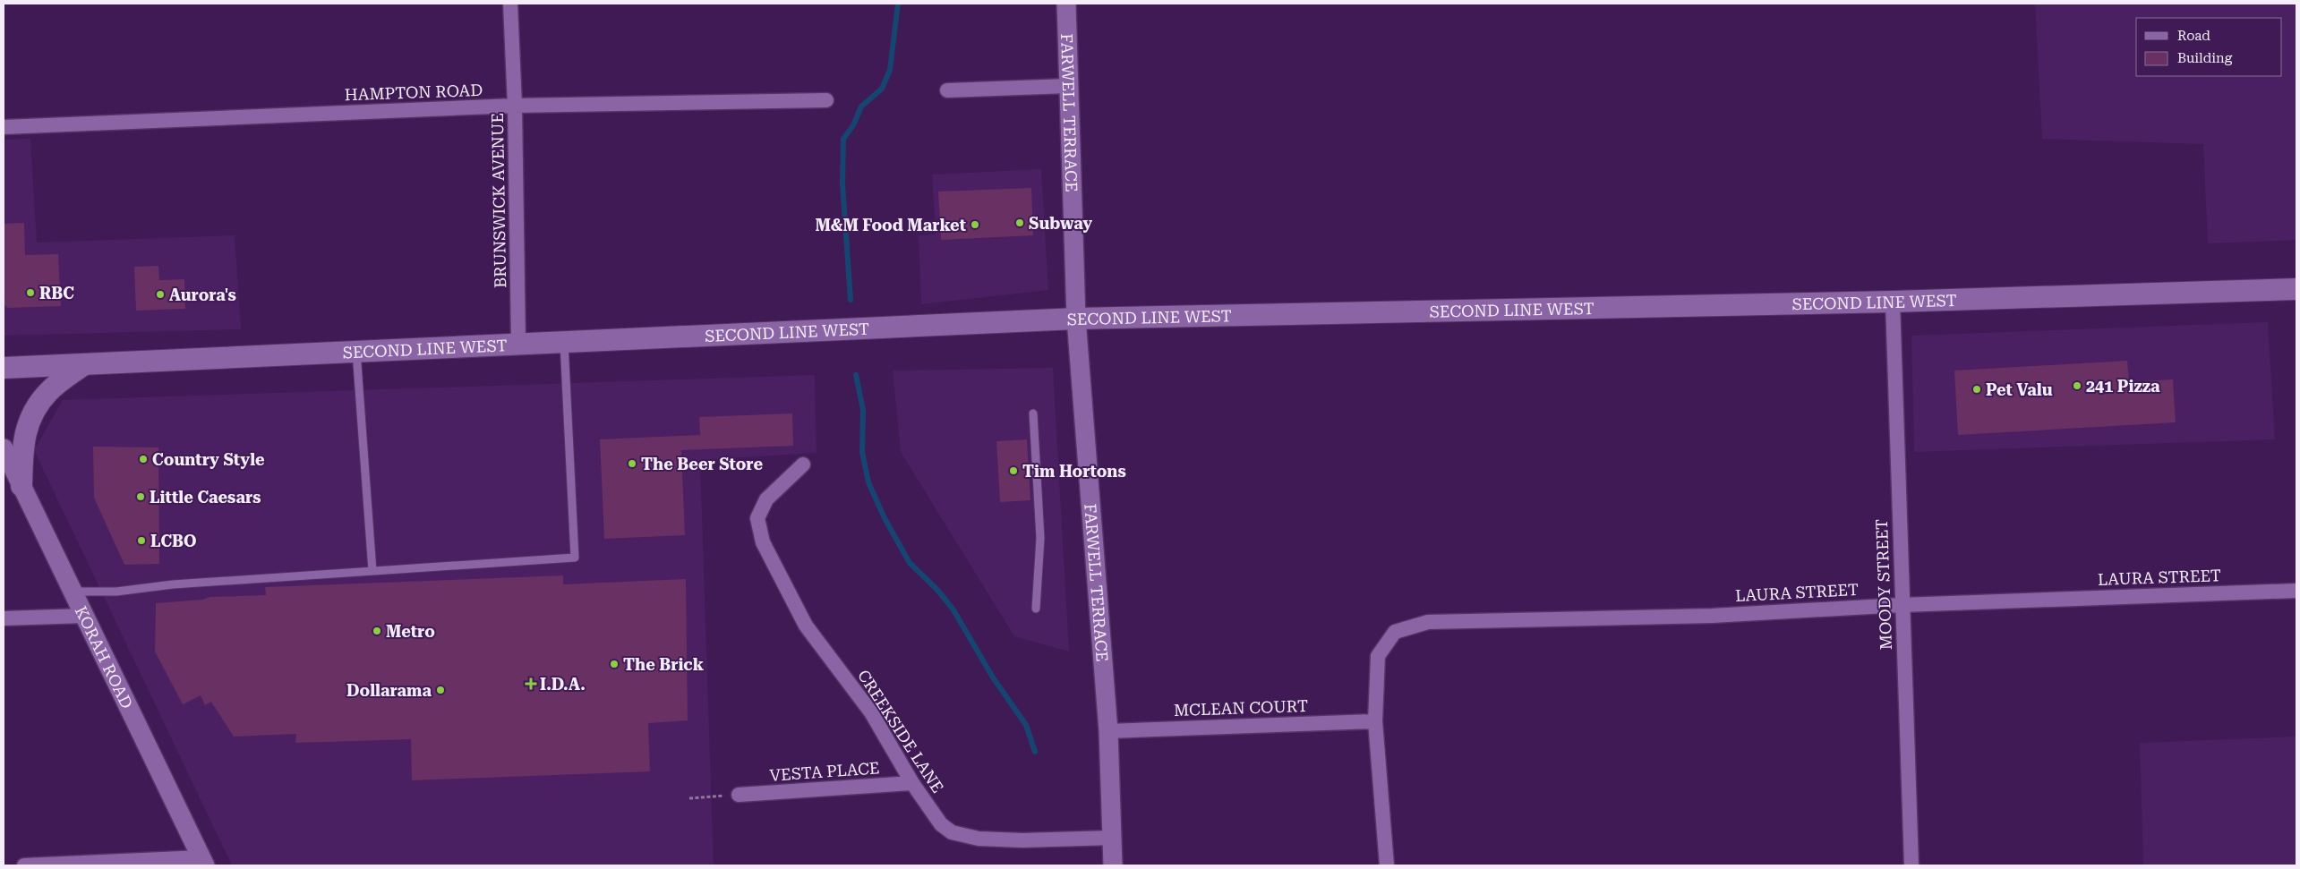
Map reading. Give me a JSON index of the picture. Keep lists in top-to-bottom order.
{
  "streets": {
    "main road": ["SECOND LINE WEST"],
    "street": [
      "HAMPTON ROAD",
      "FARWELL TERRACE",
      "BRUNSWICK AVENUE",
      "LAURA STREET",
      "MOODY STREET",
      "KORAH ROAD",
      "MCLEAN COURT",
      "CREEKSIDE LANE",
      "VESTA PLACE"
    ]
  },
  "crossings": [
    ["HAMPTON ROAD", "BRUNSWICK AVENUE"],
    ["FARWELL TERRACE", "SECOND LINE WEST"],
    ["FARWELL TERRACE", "MCLEAN COURT"],
    ["FARWELL TERRACE", "CREEKSIDE LANE"],
    ["BRUNSWICK AVENUE", "SECOND LINE WEST"],
    ["SECOND LINE WEST", "MOODY STREET"],
    ["LAURA STREET", "MOODY STREET"],
    ["LAURA STREET", "MCLEAN COURT"],
    ["CREEKSIDE LANE", "VESTA PLACE"]
  ],
  "places": {
    "other": [
      "Subway",
      "M&M Food Market",
      "RBC",
      "Aurora's",
      "241 Pizza",
      "Pet Valu",
      "Country Style",
      "The Beer Store",
      "Tim Hortons",
      "Little Caesars",
      "LCBO",
      "Metro",
      "The Brick",
      "Dollarama"
    ],
    "health": ["I.D.A."]
  },
  "legend": ["Road", "Building"]
}
